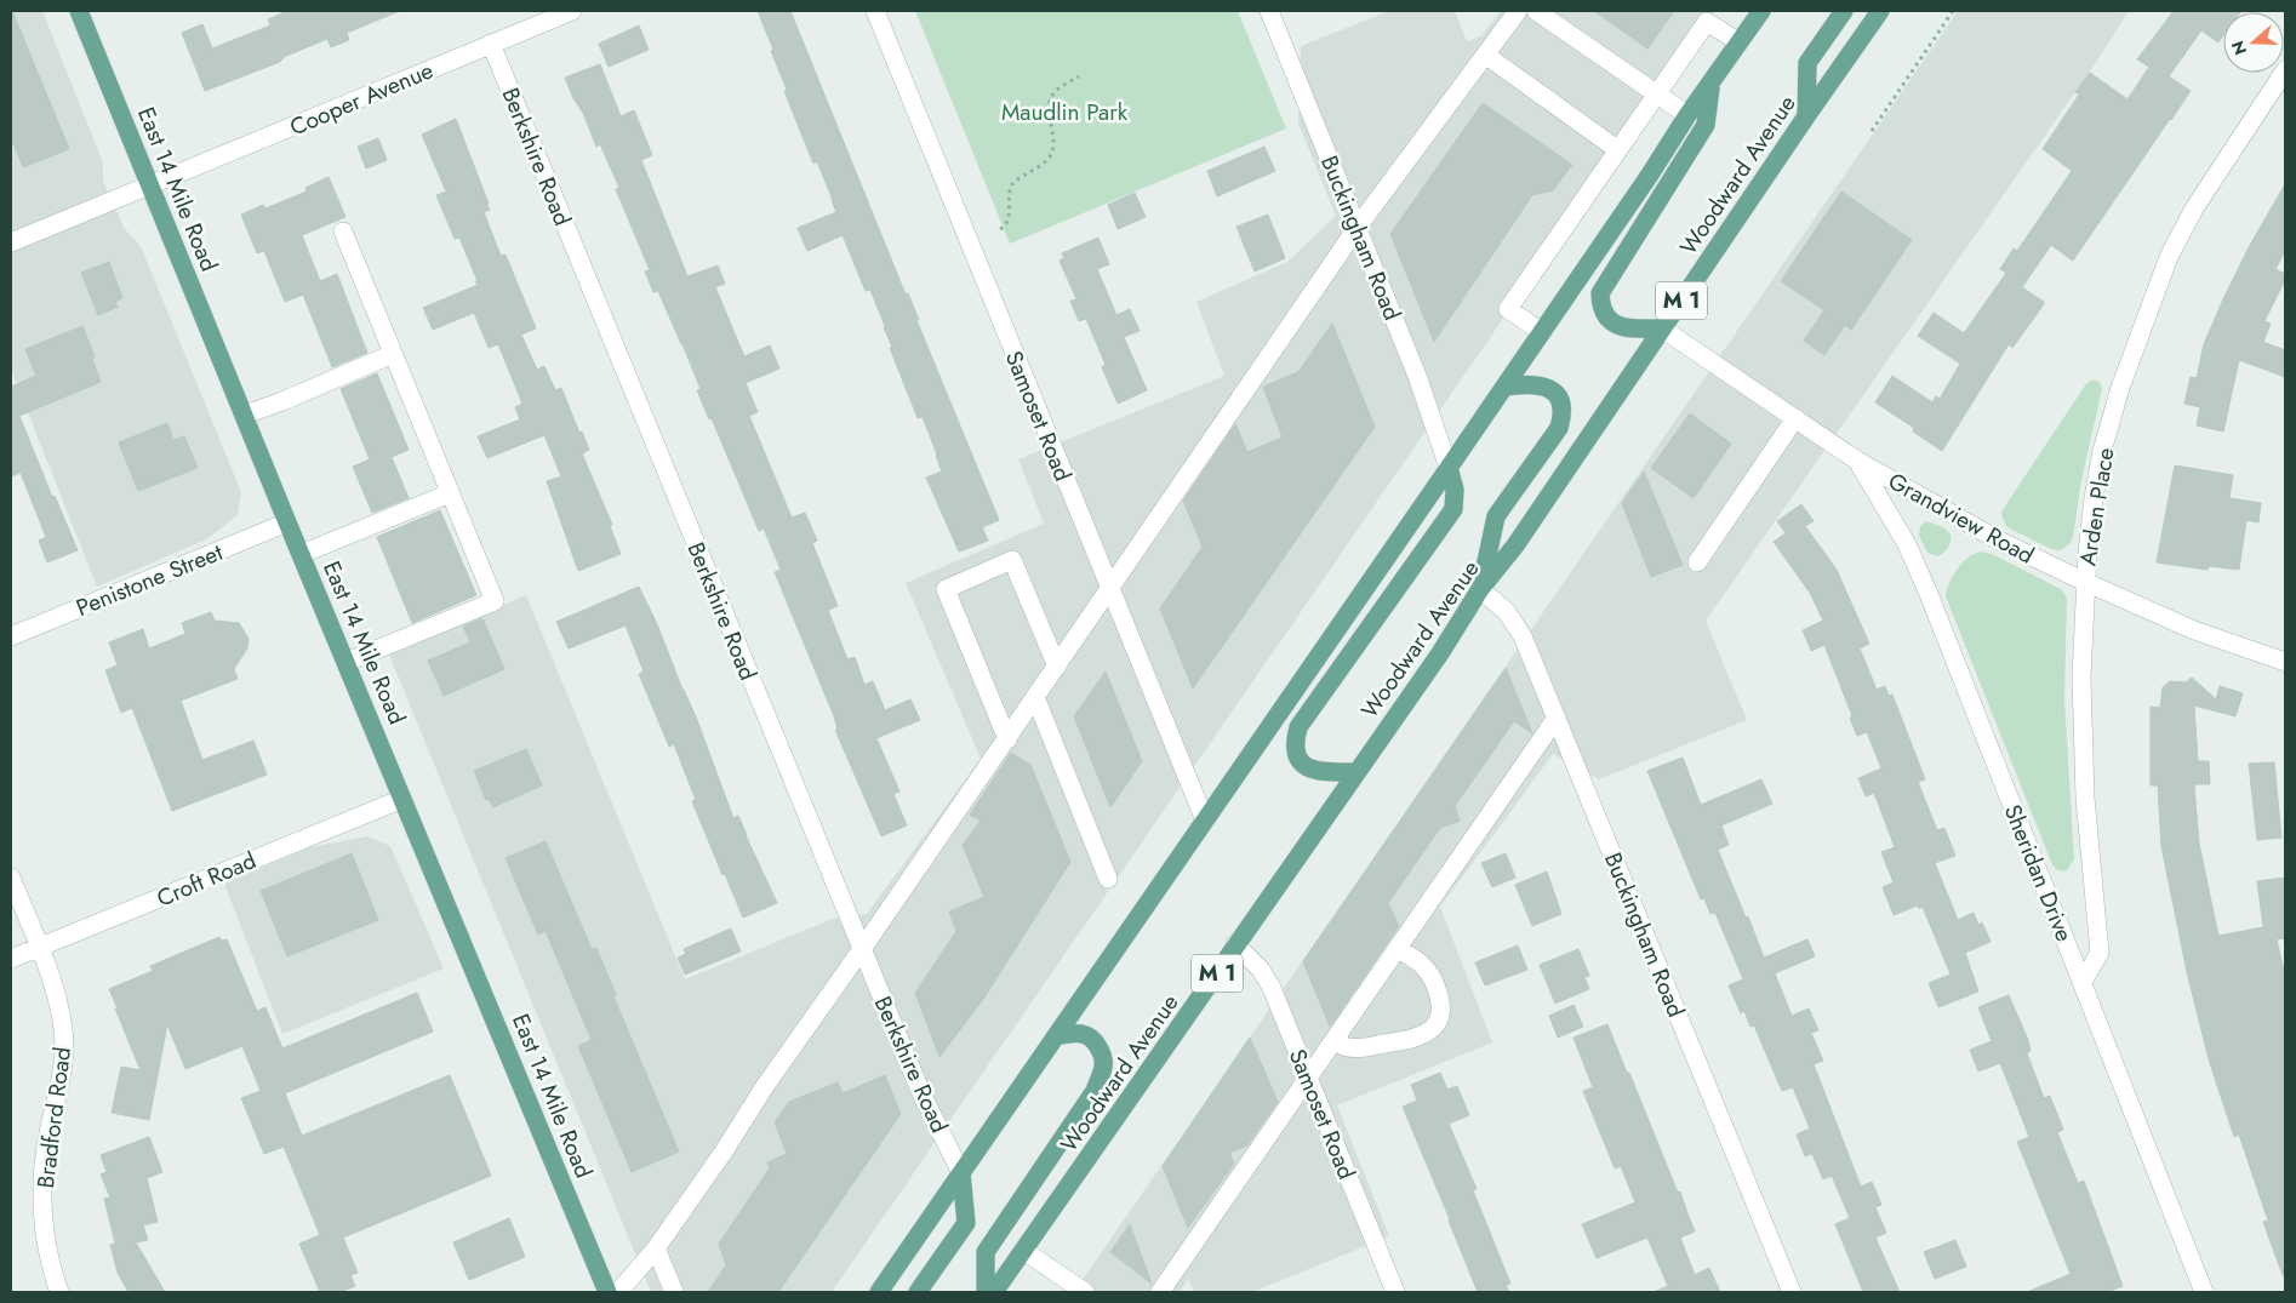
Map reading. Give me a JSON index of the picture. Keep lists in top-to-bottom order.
{
  "streets": {
    "main road": ["Woodward Avenue", "East 14 Mile Road", "M 1"],
    "street": [
      "Cooper Avenue",
      "Berkshire Road",
      "Buckingham Road",
      "Samoset Road",
      "Arden Place",
      "Grandview Road",
      "Penistone Street",
      "Sheridan Drive",
      "Croft Road",
      "Bradford Road"
    ]
  },
  "crossings": [
    ["Cooper Avenue", "Berkshire Road"],
    ["Cooper Avenue", "East 14 Mile Road"],
    ["Woodward Avenue", "Buckingham Road"],
    ["Woodward Avenue", "Samoset Road"],
    ["Woodward Avenue", "Grandview Road"],
    ["East 14 Mile Road", "Penistone Street"],
    ["East 14 Mile Road", "Croft Road"],
    ["Arden Place", "Grandview Road"],
    ["Arden Place", "Sheridan Drive"],
    ["Grandview Road", "Sheridan Drive"],
    ["Croft Road", "Bradford Road"]
  ],
  "parks": ["Maudlin Park"],
  "north": "left"
}
